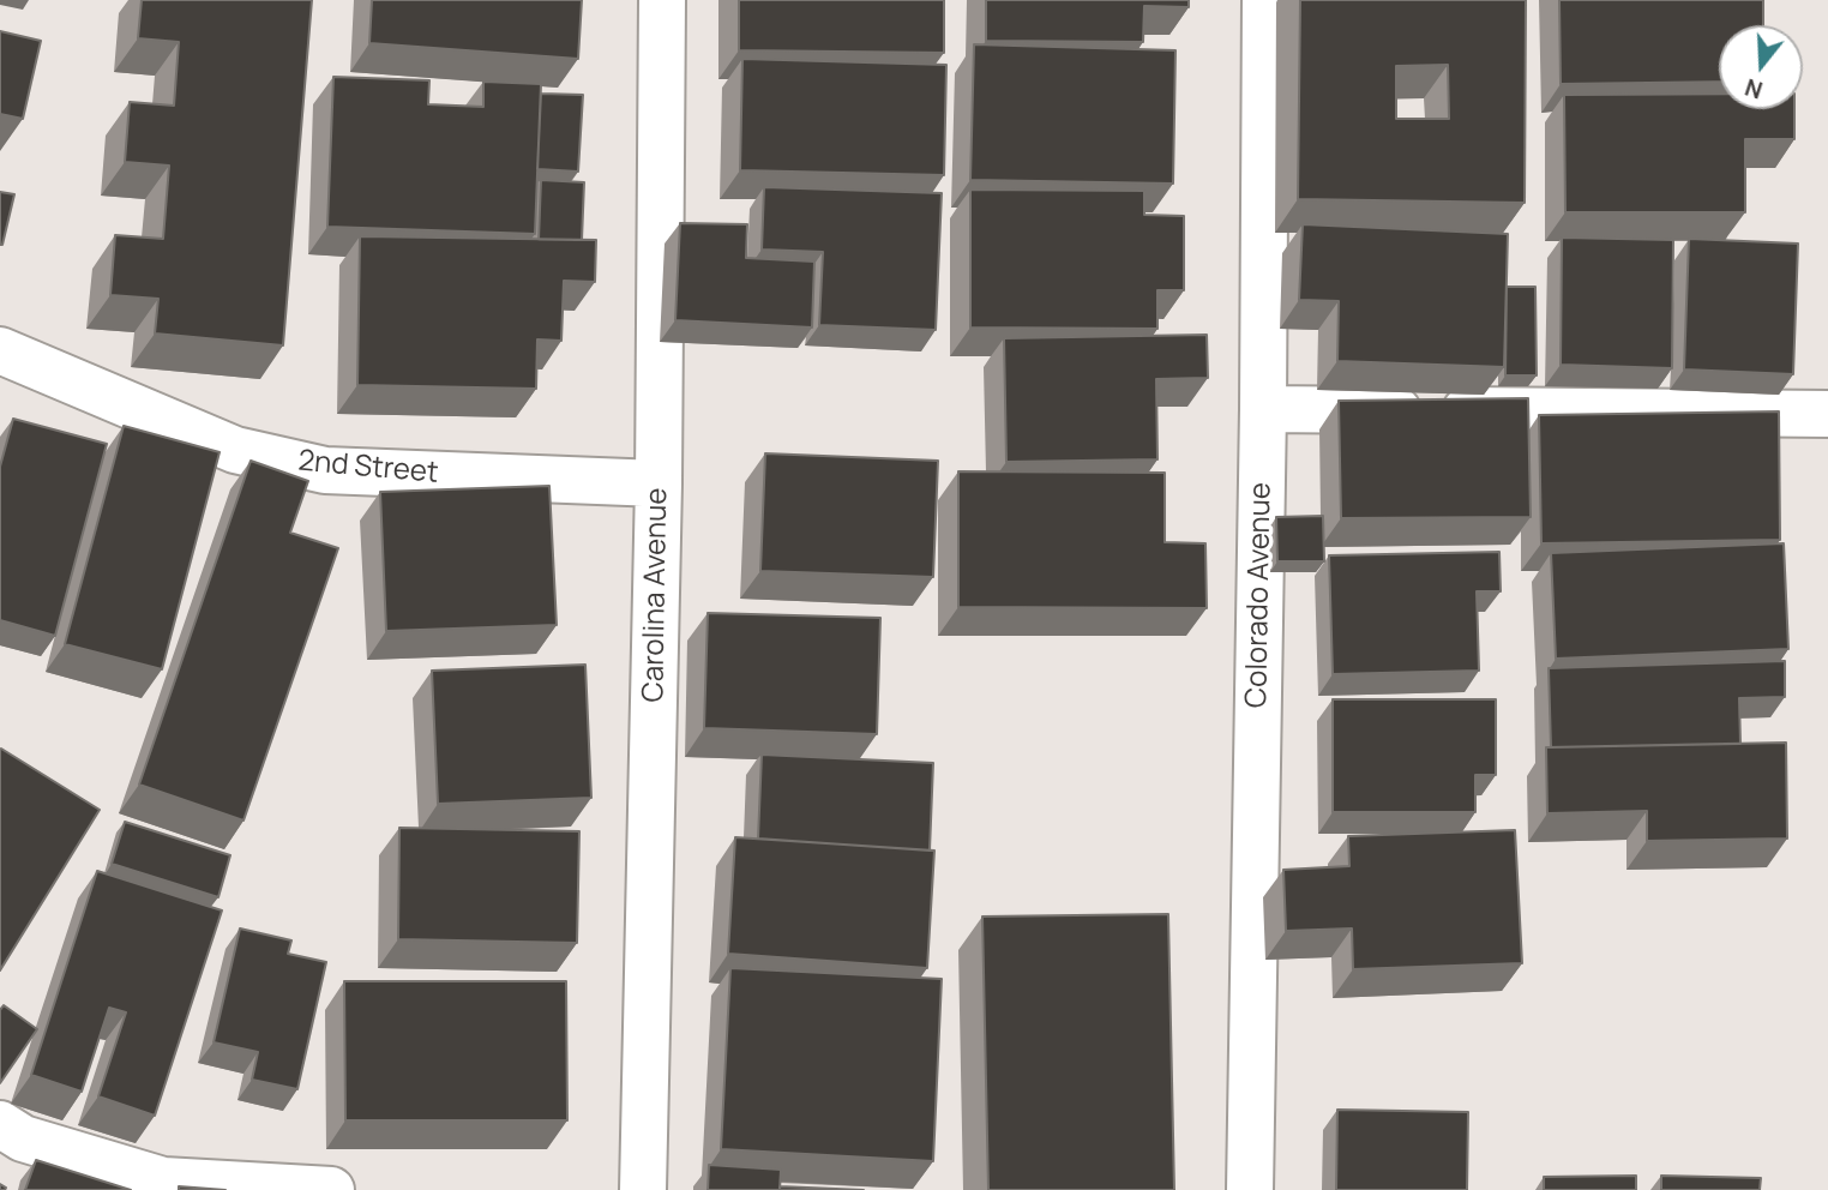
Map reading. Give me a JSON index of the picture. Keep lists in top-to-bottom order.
{
  "streets": {
    "street": ["2nd Street", "Carolina Avenue", "Colorado Avenue"]
  },
  "crossings": [
    ["2nd Street", "Carolina Avenue"]
  ],
  "north": "bottom"
}
